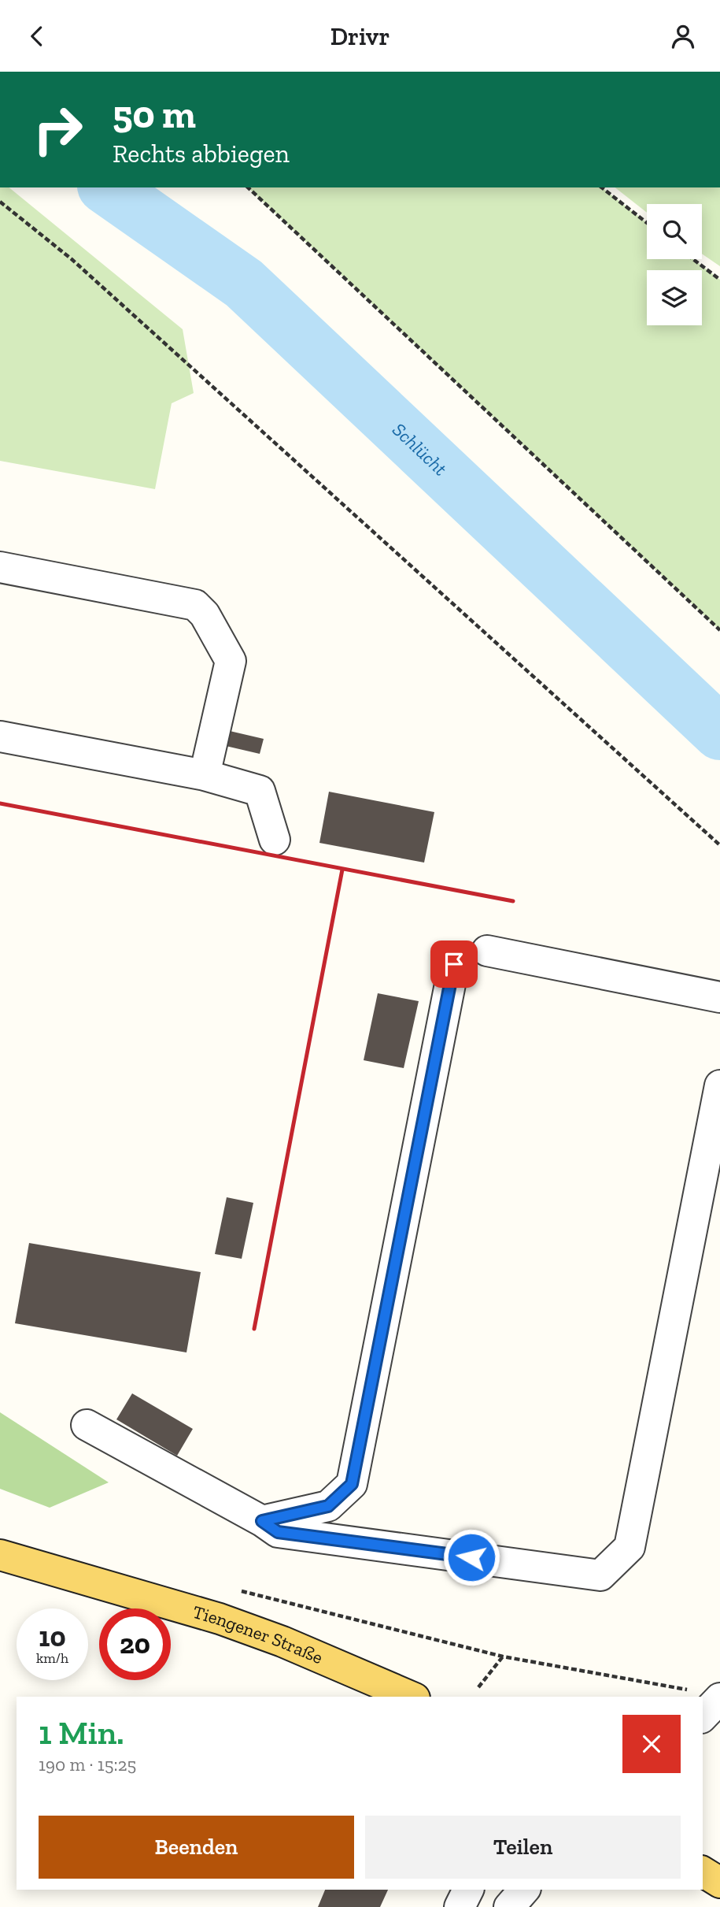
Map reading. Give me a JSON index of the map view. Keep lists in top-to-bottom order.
{
  "streets": {
    "main road": ["Tiengener Straße"]
  },
  "water": ["Schlücht"],
  "page": {
    "header": "Drivr",
    "turn": ["50 m", "Rechts abbiegen"],
    "speed": "10 km/h",
    "limit": "20",
    "heading": ["1 Min.", "190 m · 15:25"],
    "buttons": ["Beenden", "Teilen"]
  }
}
